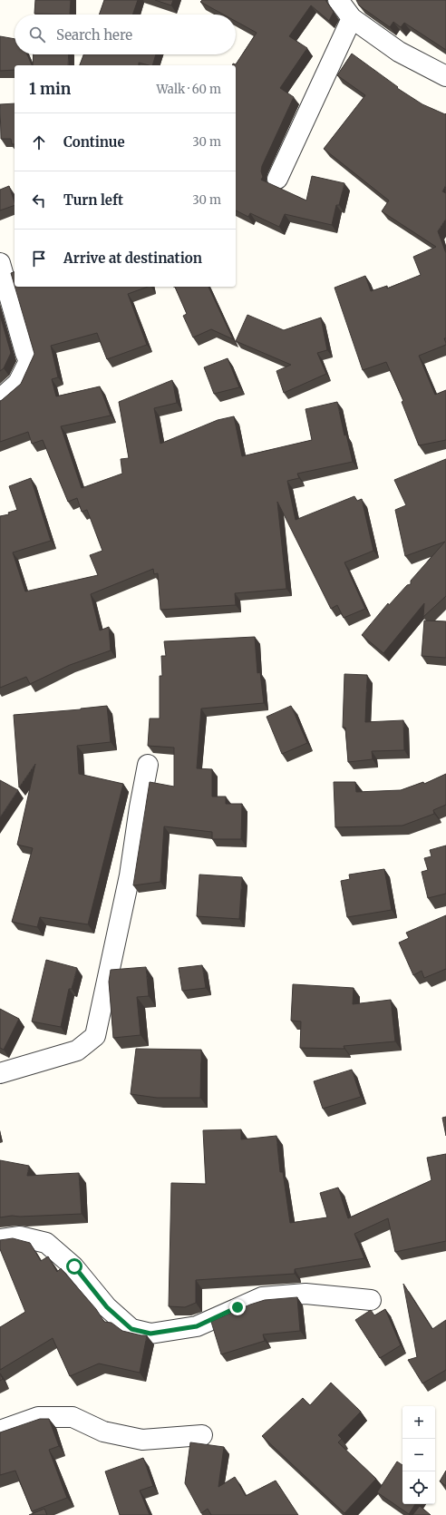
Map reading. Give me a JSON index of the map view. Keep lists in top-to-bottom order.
{
  "page": {
    "search": "Search here",
    "heading": ["1 min", "Walk · 60 m"],
    "list": [
      ["Continue", "30 m"],
      ["Turn left", "30 m"],
      "Arrive at destination"
    ],
    "map_buttons": ["+", "−"]
  }
}
